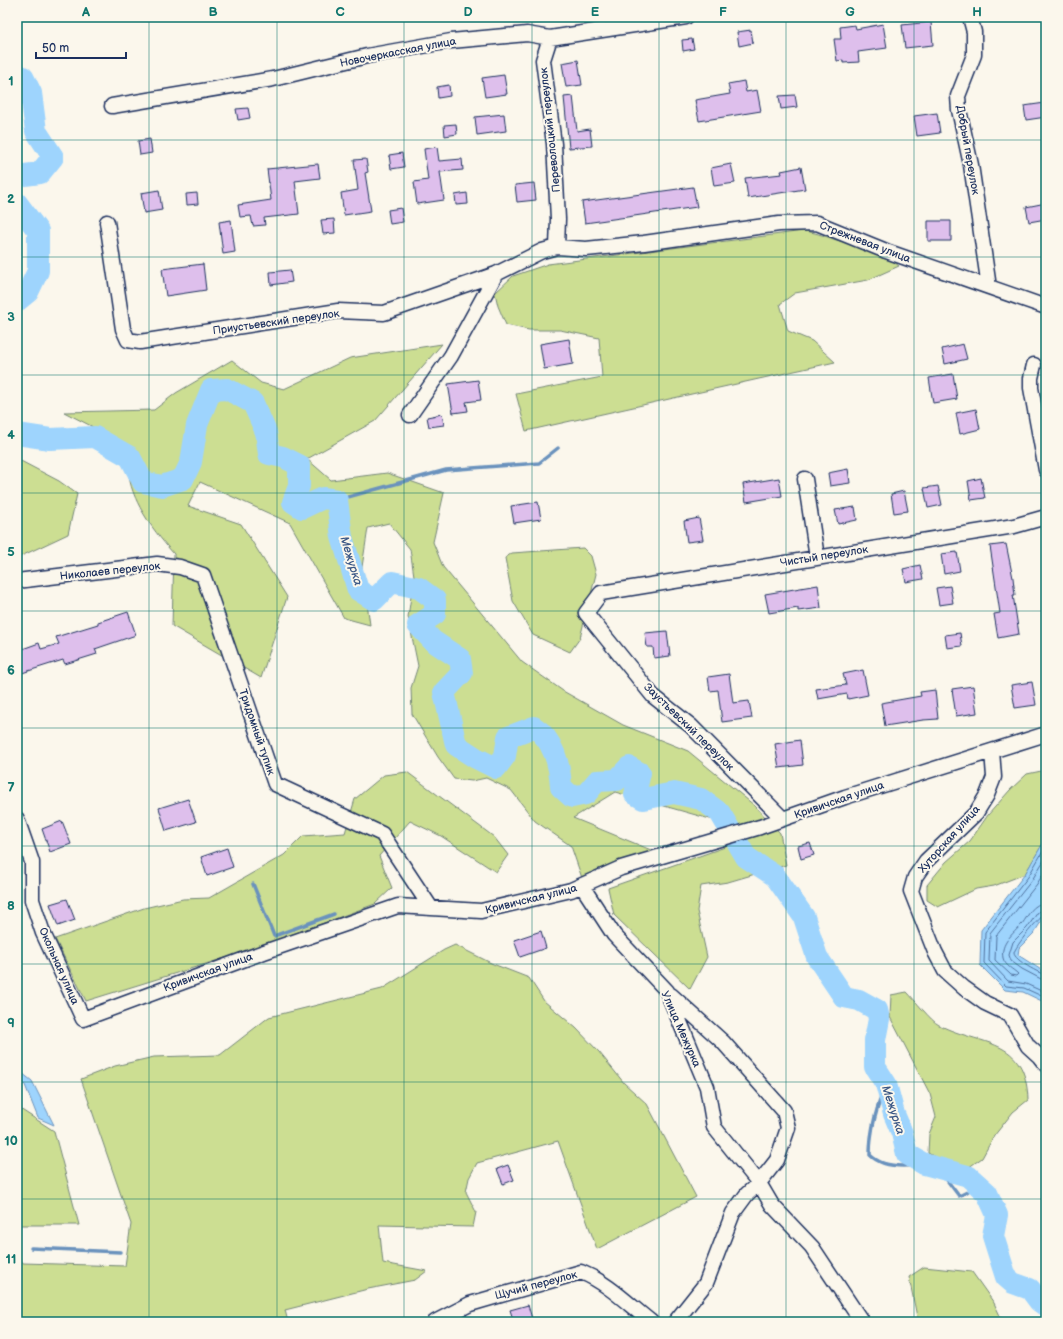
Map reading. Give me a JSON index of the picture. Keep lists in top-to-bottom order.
{
  "streets": {
    "street": [
      "Новочеркасская улица",
      "Переволоцкий переулок",
      "Добрый переулок",
      "Стрежневая улица",
      "Приустьевский переулок",
      "Чистый переулок",
      "Николаев переулок",
      "Заустьевский переулок",
      "Тридомный тупик",
      "Кривичская улица",
      "Хуторская улица",
      "Окольная улица",
      "Улица Межурка",
      "Щучий переулок"
    ]
  },
  "crossings": [
    ["Новочеркасская улица", "Переволоцкий переулок"],
    ["Переволоцкий переулок", "Стрежневая улица"],
    ["Переволоцкий переулок", "Приустьевский переулок"],
    ["Добрый переулок", "Стрежневая улица"],
    ["Стрежневая улица", "Приустьевский переулок"],
    ["Чистый переулок", "Заустьевский переулок"],
    ["Николаев переулок", "Тридомный тупик"],
    ["Заустьевский переулок", "Кривичская улица"],
    ["Тридомный тупик", "Кривичская улица"],
    ["Кривичская улица", "Хуторская улица"],
    ["Кривичская улица", "Окольная улица"],
    ["Кривичская улица", "Улица Межурка"]
  ],
  "water": ["Межурка"],
  "scale_bar": "50 m",
  "grid": {
    "columns": [
      "A",
      "B",
      "C",
      "D",
      "E",
      "F",
      "G",
      "H"
    ],
    "rows": [
      "1",
      "2",
      "3",
      "4",
      "5",
      "6",
      "7",
      "8",
      "9",
      "10",
      "11"
    ]
  }
}
